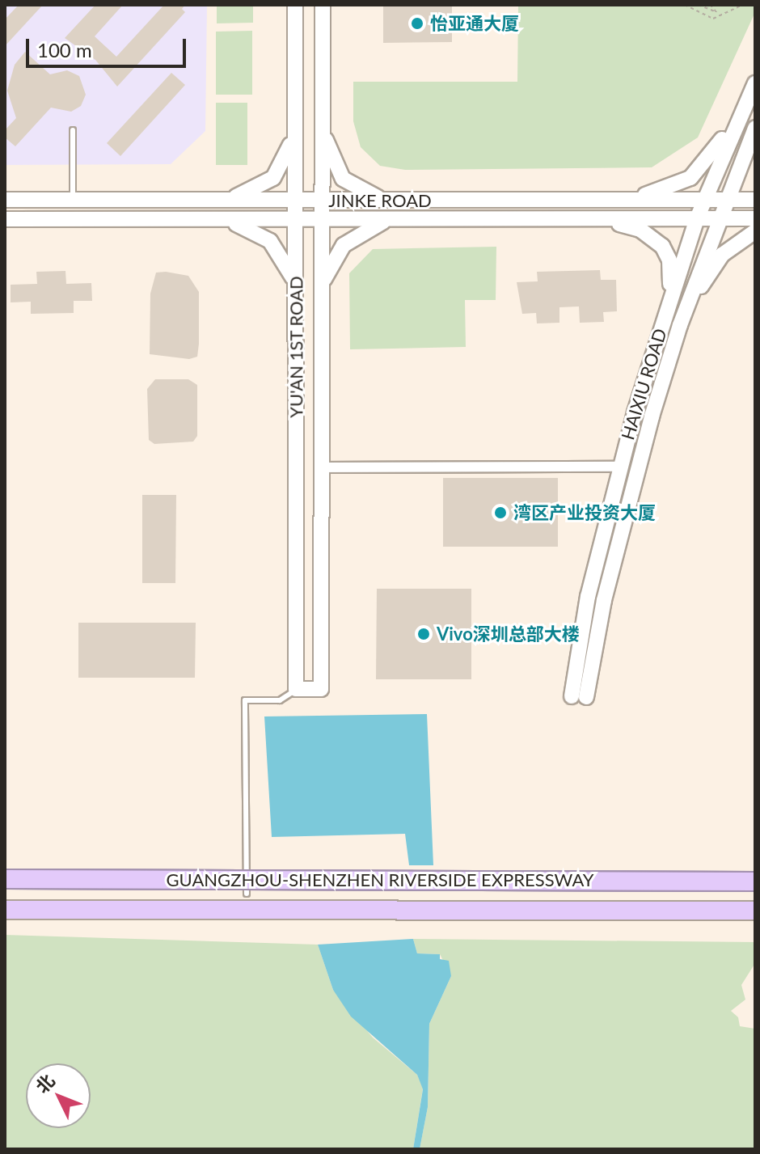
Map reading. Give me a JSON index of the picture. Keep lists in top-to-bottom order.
{
  "streets": {
    "highway": ["GUANGZHOU-SHENZHEN RIVERSIDE EXPRESSWAY"],
    "main road": ["JINKE ROAD", "YU'AN 1ST ROAD", "HAIXIU ROAD"]
  },
  "crossings": [
    ["JINKE ROAD", "YU'AN 1ST ROAD"],
    ["JINKE ROAD", "HAIXIU ROAD"]
  ],
  "places": ["怡亚通大厦", "湾区产业投资大厦", "Vivo深圳总部大楼"],
  "scale_bar": "100 m",
  "north": "top left"
}
